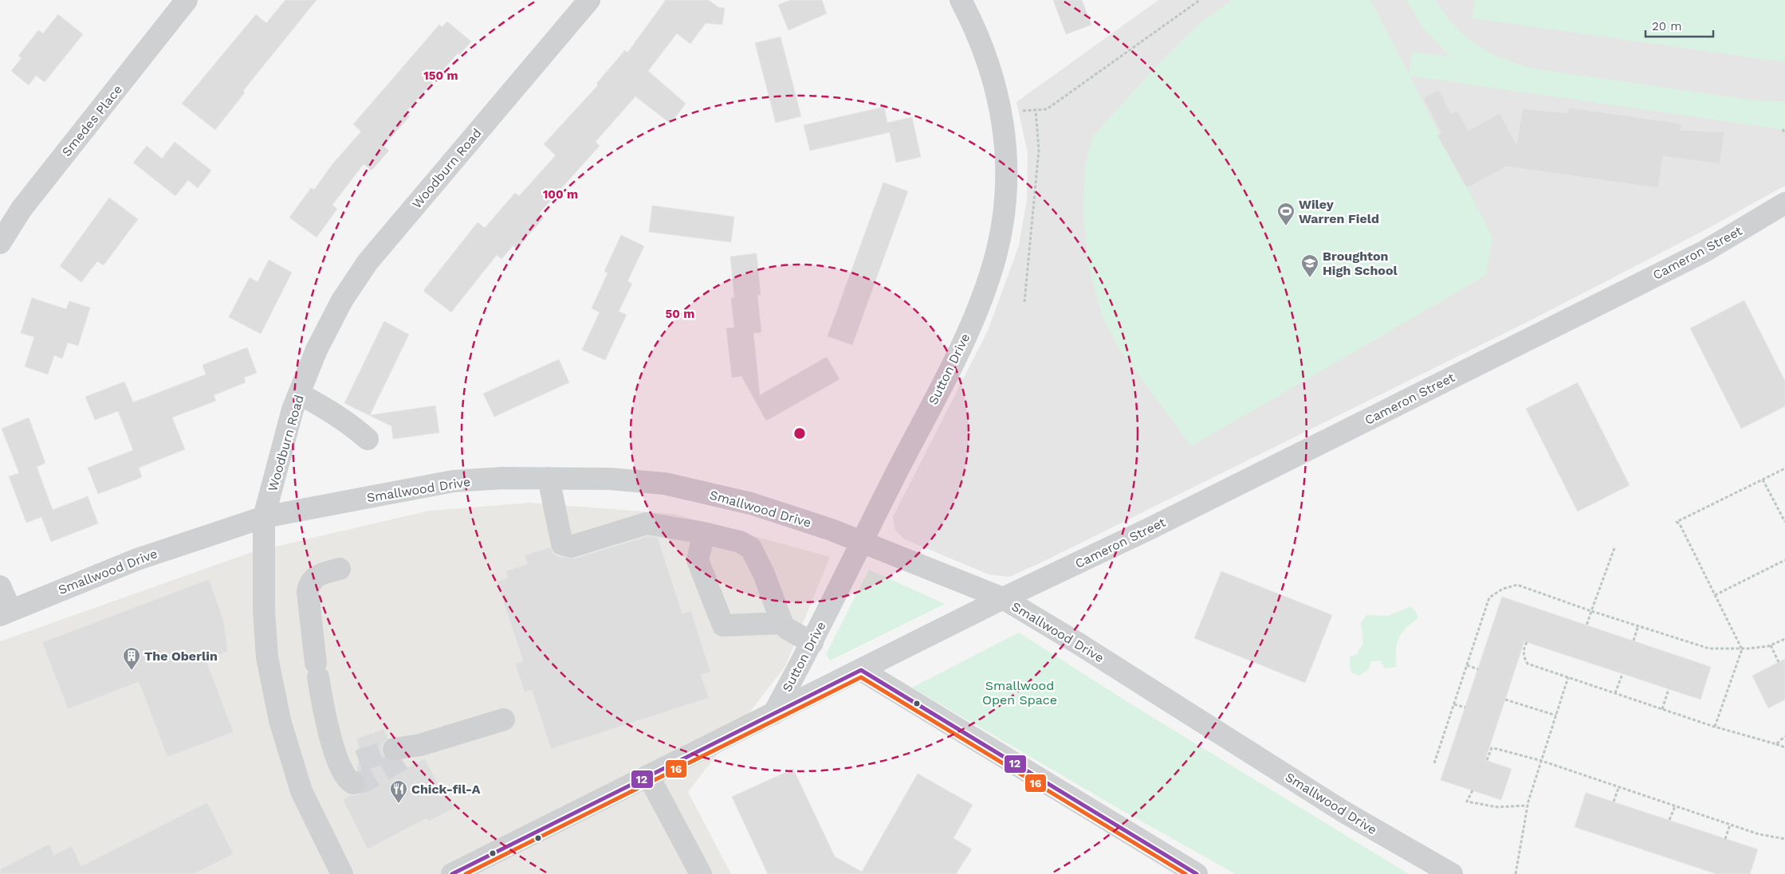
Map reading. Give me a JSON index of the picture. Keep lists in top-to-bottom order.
{
  "streets": {
    "street": [
      "Smedes Place",
      "Woodburn Road",
      "Cameron Street",
      "Sutton Drive",
      "Smallwood Drive"
    ]
  },
  "crossings": [
    ["Woodburn Road", "Smallwood Drive"],
    ["Cameron Street", "Sutton Drive"],
    ["Cameron Street", "Smallwood Drive"],
    ["Sutton Drive", "Smallwood Drive"]
  ],
  "parks": ["Smallwood Open Space"],
  "places": {
    "sports": ["Wiley Warren Field"],
    "school or university": ["Broughton High School"],
    "building": ["The Oberlin"],
    "restaurant": ["Chick-fil-A"]
  },
  "lines": ["transit line 12", "transit line 16"],
  "scale_bar": "20 m",
  "rings": ["150 m", "100 m", "50 m"]
}
